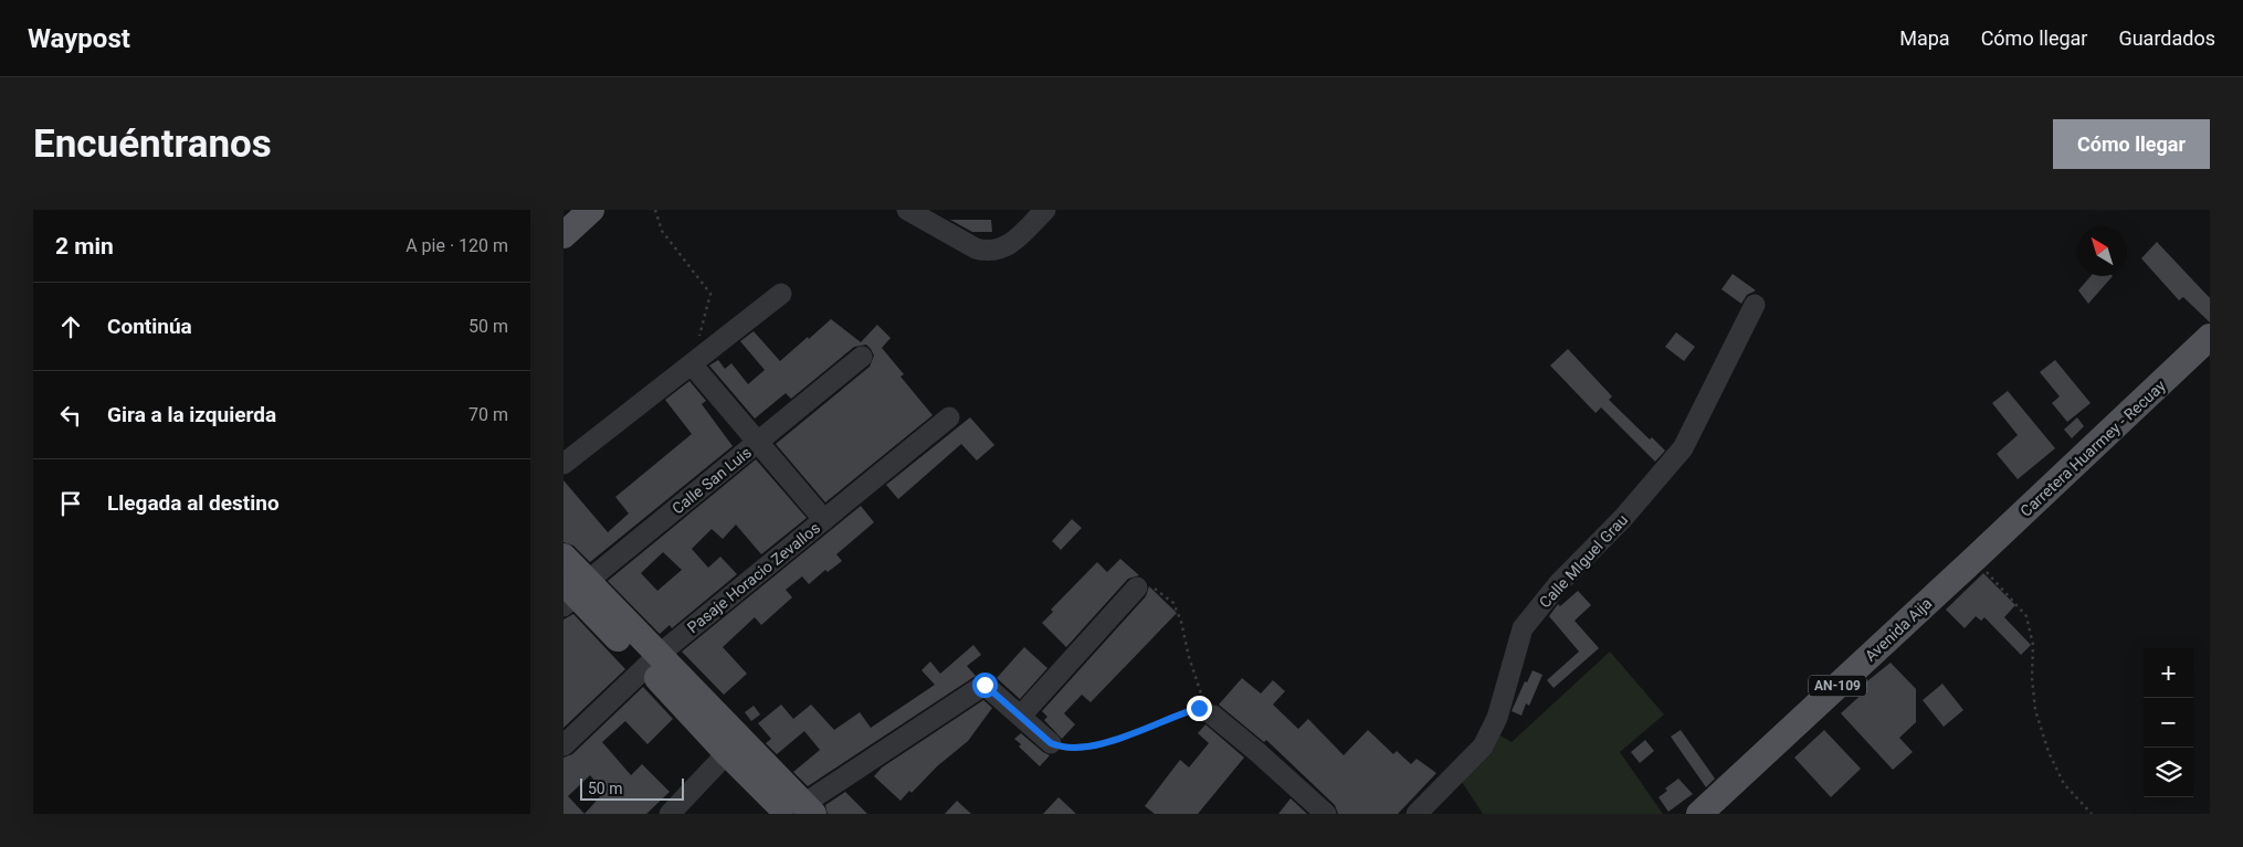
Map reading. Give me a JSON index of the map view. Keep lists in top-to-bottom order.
{
  "streets": {
    "main road": ["Carretera Huarmey - Recuay", "Avenida Aija", "AN-109"],
    "street": ["Calle San Luis", "Calle MIguel Grau", "Pasaje Horacio Zevallos"]
  },
  "crossings": [
    ["Carretera Huarmey - Recuay", "Avenida Aija"]
  ],
  "scale_bar": "50 m",
  "north": "top left",
  "page": {
    "header": "Waypost",
    "nav": ["Mapa", "Cómo llegar", "Guardados"],
    "buttons": "Cómo llegar",
    "title": "Encuéntranos",
    "heading": ["2 min", "A pie · 120 m"],
    "list": [
      ["Continúa", "50 m"],
      ["Gira a la izquierda", "70 m"],
      "Llegada al destino"
    ],
    "map_buttons": ["+", "−"],
    "scale": "50 m"
  }
}
